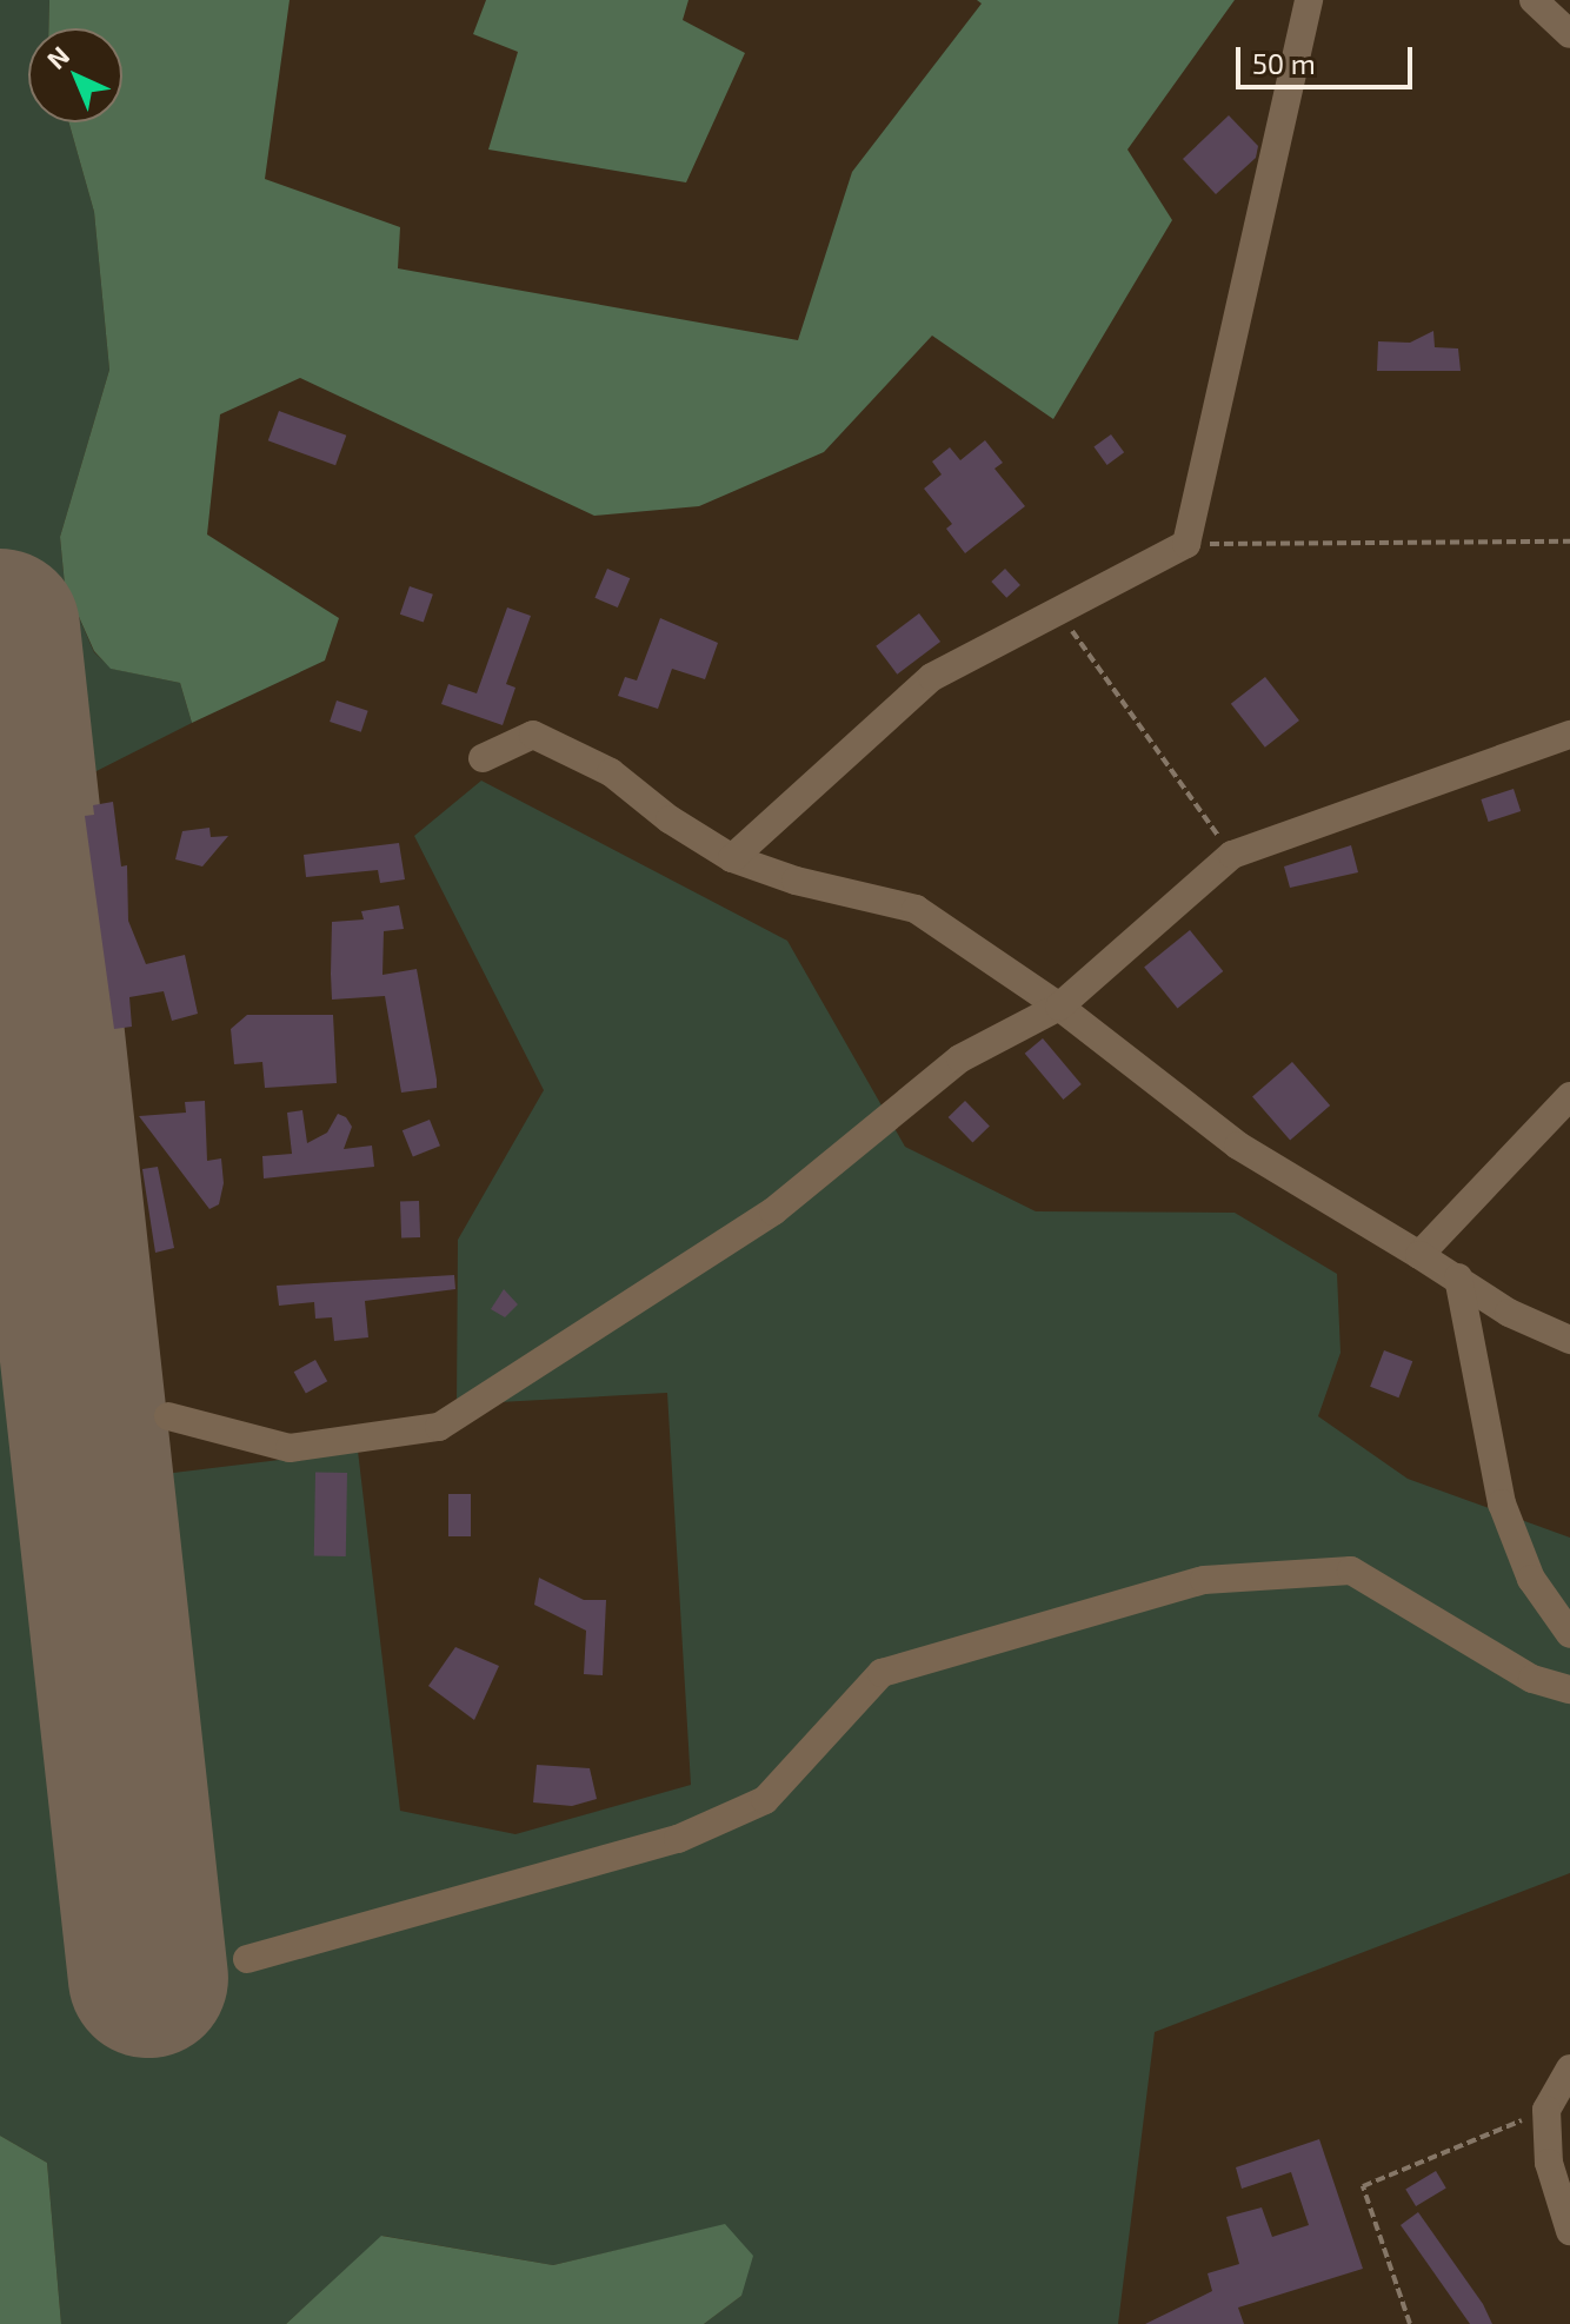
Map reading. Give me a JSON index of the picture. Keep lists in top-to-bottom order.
{
  "scale_bar": "50 m",
  "north": "top left"
}
